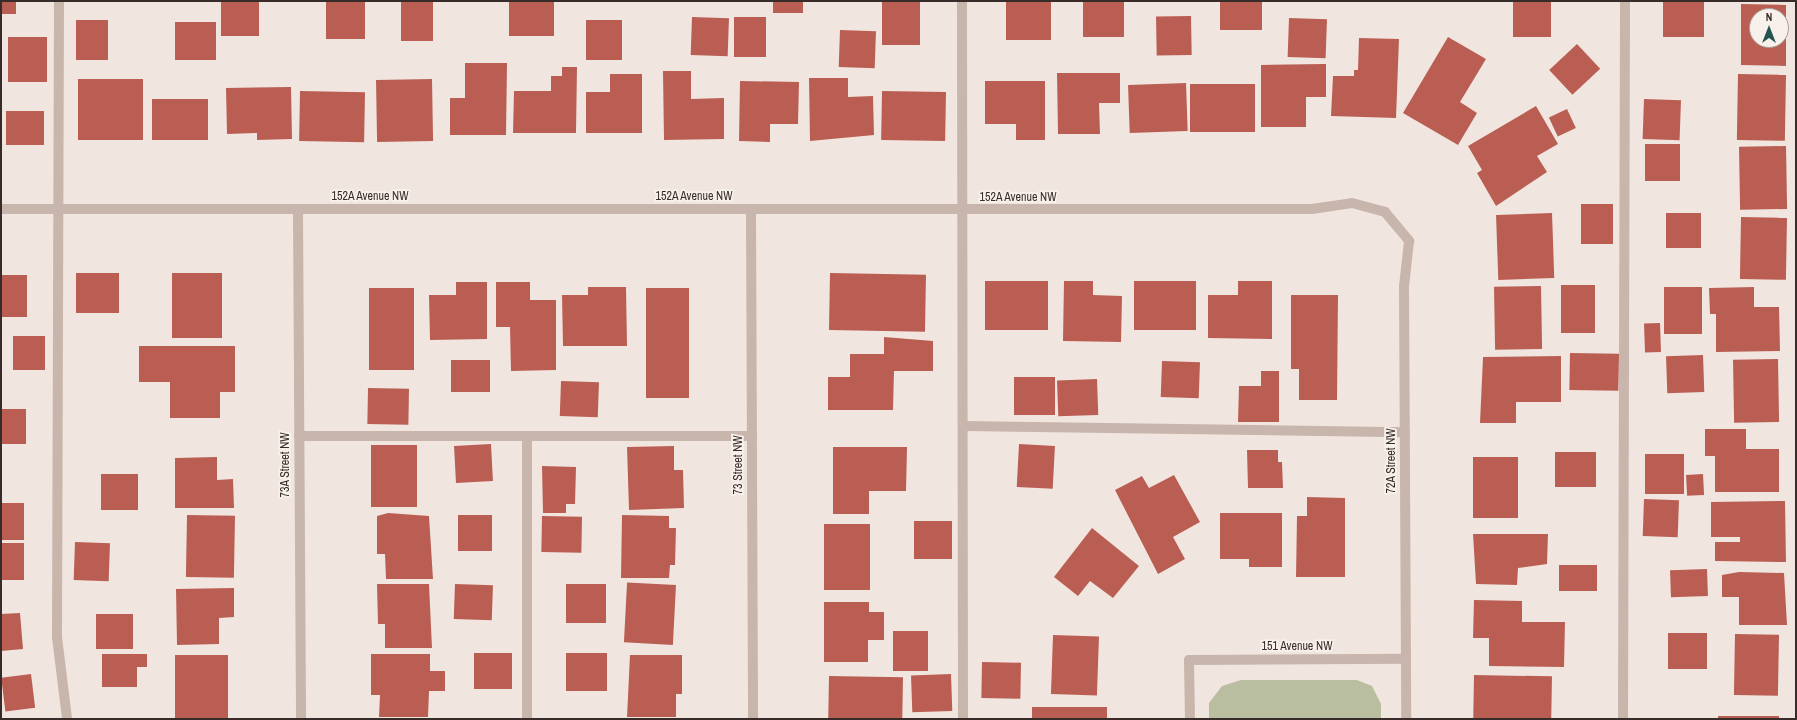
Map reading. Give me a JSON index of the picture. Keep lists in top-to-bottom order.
{
  "streets": {
    "street": [
      "152A Avenue NW",
      "72A Street NW",
      "73A Street NW",
      "73 Street NW",
      "151 Avenue NW"
    ]
  },
  "crossings": [
    ["152A Avenue NW", "72A Street NW"],
    ["152A Avenue NW", "73A Street NW"],
    ["152A Avenue NW", "73 Street NW"],
    ["72A Street NW", "151 Avenue NW"]
  ],
  "north": "top"
}
